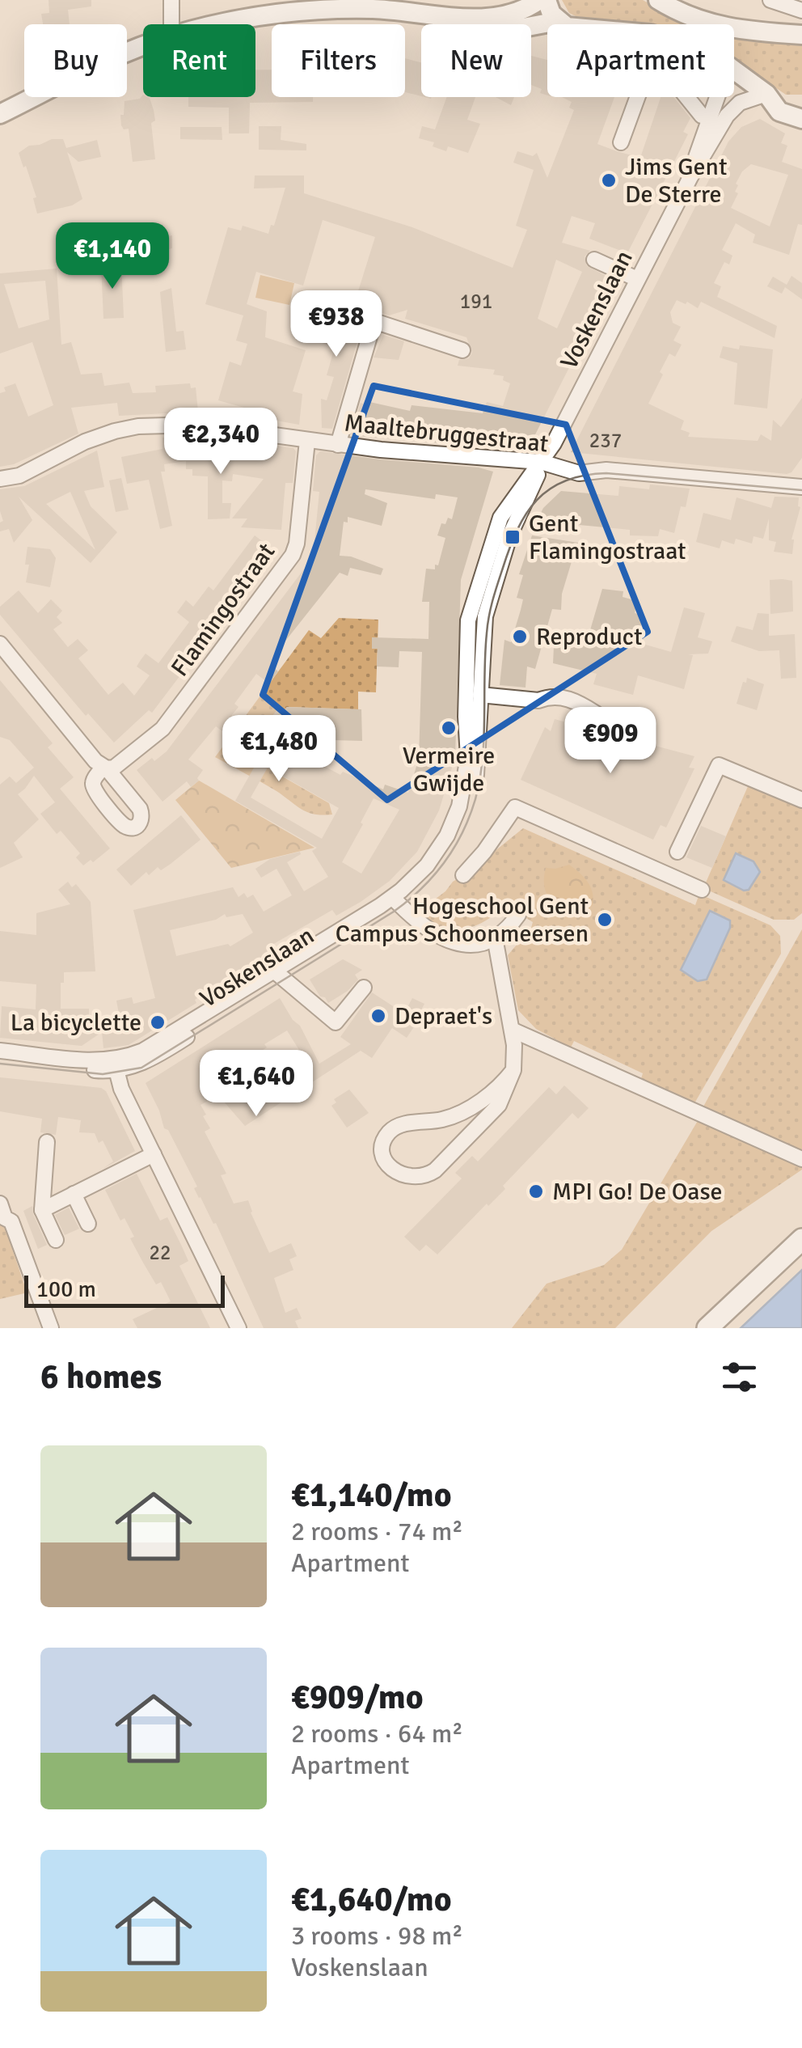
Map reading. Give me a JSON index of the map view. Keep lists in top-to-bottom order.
{
  "streets": {
    "street": ["Voskenslaan", "Maaltebruggestraat", "Flamingostraat"]
  },
  "crossings": [
    ["Voskenslaan", "Maaltebruggestraat"],
    ["Maaltebruggestraat", "Flamingostraat"]
  ],
  "places": {
    "other": [
      "Jims Gent De Sterre",
      "Reproduct",
      "Vermeire Gwijde",
      "Hogeschool Gent Campus Schoonmeersen",
      "Depraet's",
      "La bicyclette",
      "MPI Go! De Oase"
    ],
    "transit": ["Gent Flamingostraat"]
  },
  "house_numbers": ["191", "237", "22"],
  "scale_bar": "100 m",
  "page": {
    "chip": [
      "Buy",
      "Rent",
      "Filters",
      "New",
      "Apartment"
    ],
    "price": [
      "€1,140",
      "€938",
      "€2,340",
      "€909",
      "€1,480",
      "€1,640"
    ],
    "scale": "100 m",
    "heading": "6 homes",
    "list": [
      {
        "name": "€1,140/mo",
        "note": "2 rooms · 74 m² · Apartment"
      },
      {
        "name": "€909/mo",
        "note": "2 rooms · 64 m² · Apartment"
      },
      {
        "name": "€1,640/mo",
        "note": "3 rooms · 98 m² · Voskenslaan"
      }
    ]
  }
}
